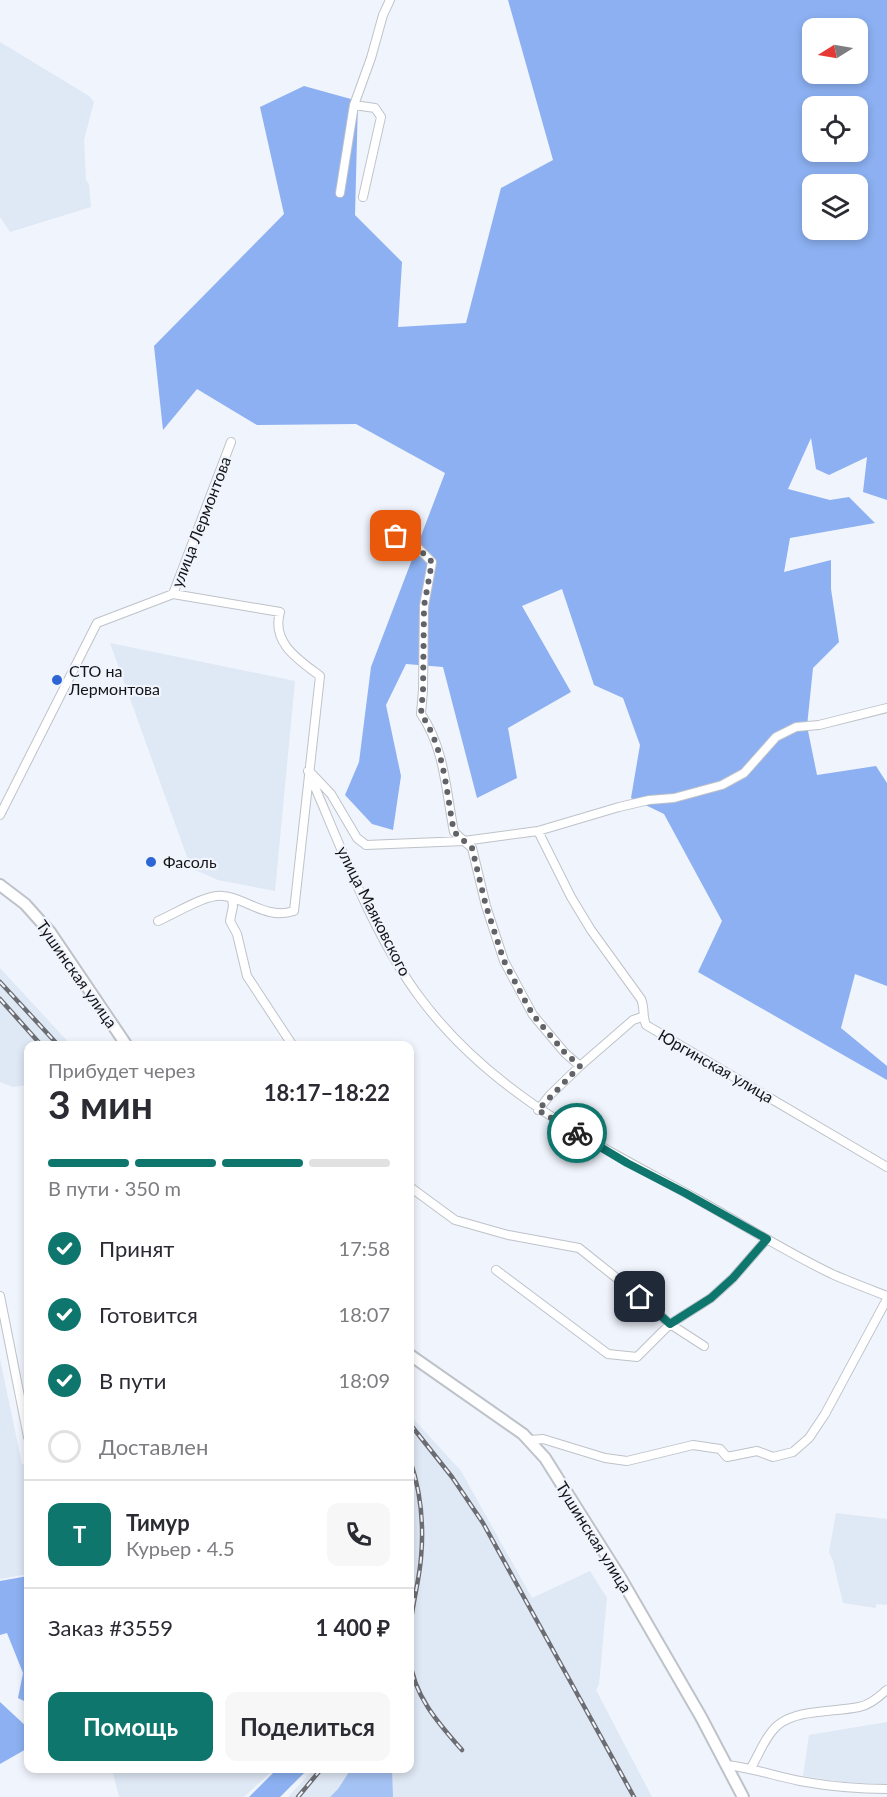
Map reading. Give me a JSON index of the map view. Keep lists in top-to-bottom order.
{
  "streets": {
    "main road": ["Тушинская улица"],
    "street": ["улица Лермонтова", "улица Маяковского", "Юргинская улица"]
  },
  "places": ["СТО на Лермонтова", "Фасоль"],
  "north": "left",
  "page": {
    "heading": ["3 мин", "Прибудет через", "18:17–18:22"],
    "panel": [
      "Тимур",
      "Курьер · 4.5",
      "Заказ #3559",
      "1 400 ₽"
    ],
    "bar": "В пути · 350 m",
    "list": [
      ["Принят", "17:58"],
      ["Готовится", "18:07"],
      ["В пути", "18:09"],
      "Доставлен"
    ],
    "round": "Т",
    "buttons": ["Помощь", "Поделиться"]
  }
}
